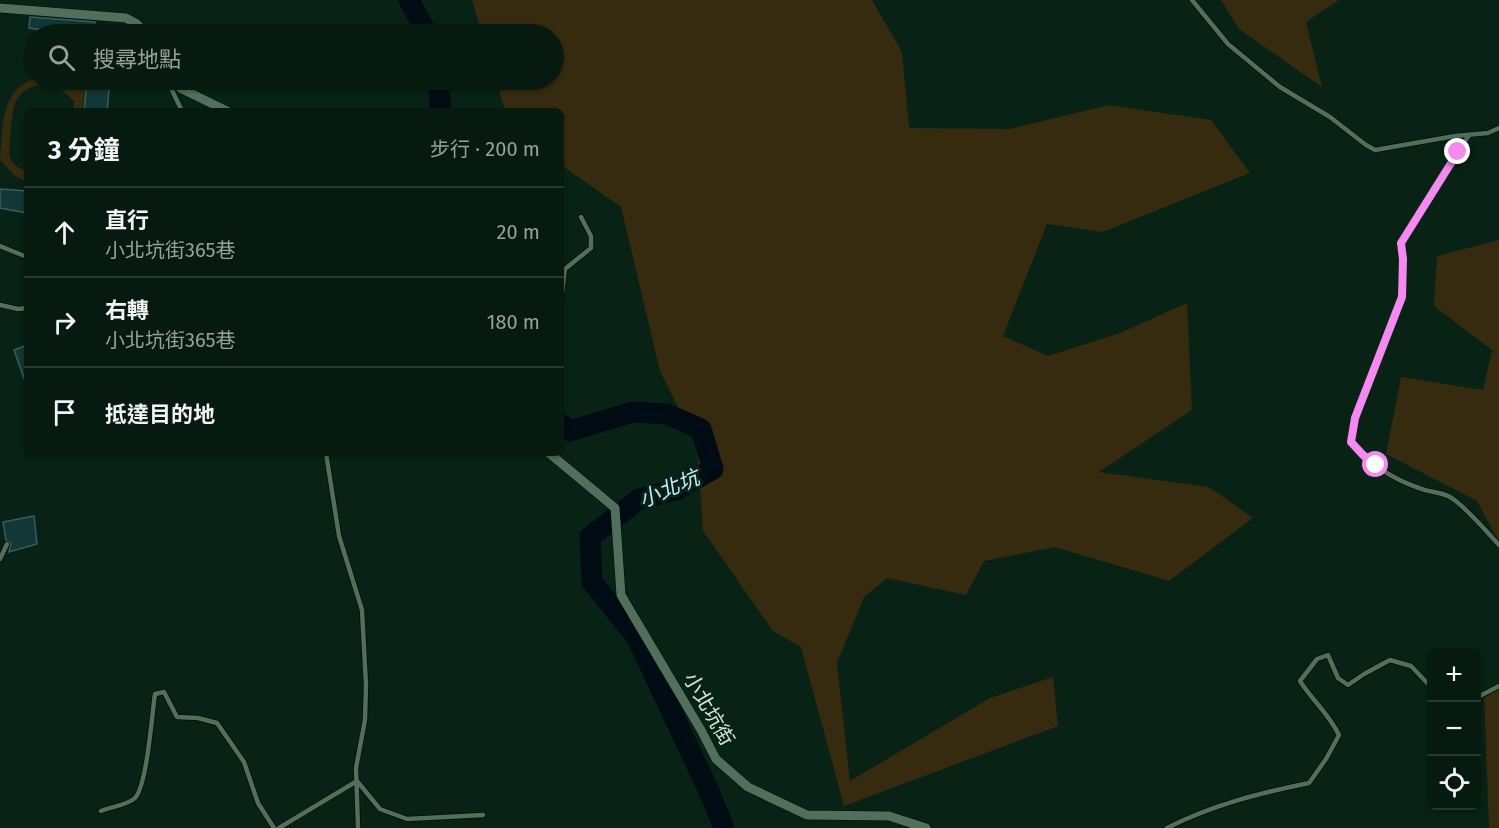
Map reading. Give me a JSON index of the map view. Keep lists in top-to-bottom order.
{
  "streets": {
    "street": ["小北坑街"]
  },
  "water": ["小北坑"],
  "page": {
    "search": "搜尋地點",
    "heading": ["3 分鐘", "步行 · 200 m"],
    "list": [
      ["直行", "小北坑街365巷", "20 m"],
      ["右轉", "小北坑街365巷", "180 m"],
      "抵達目的地"
    ],
    "map_buttons": ["+", "−"]
  }
}
